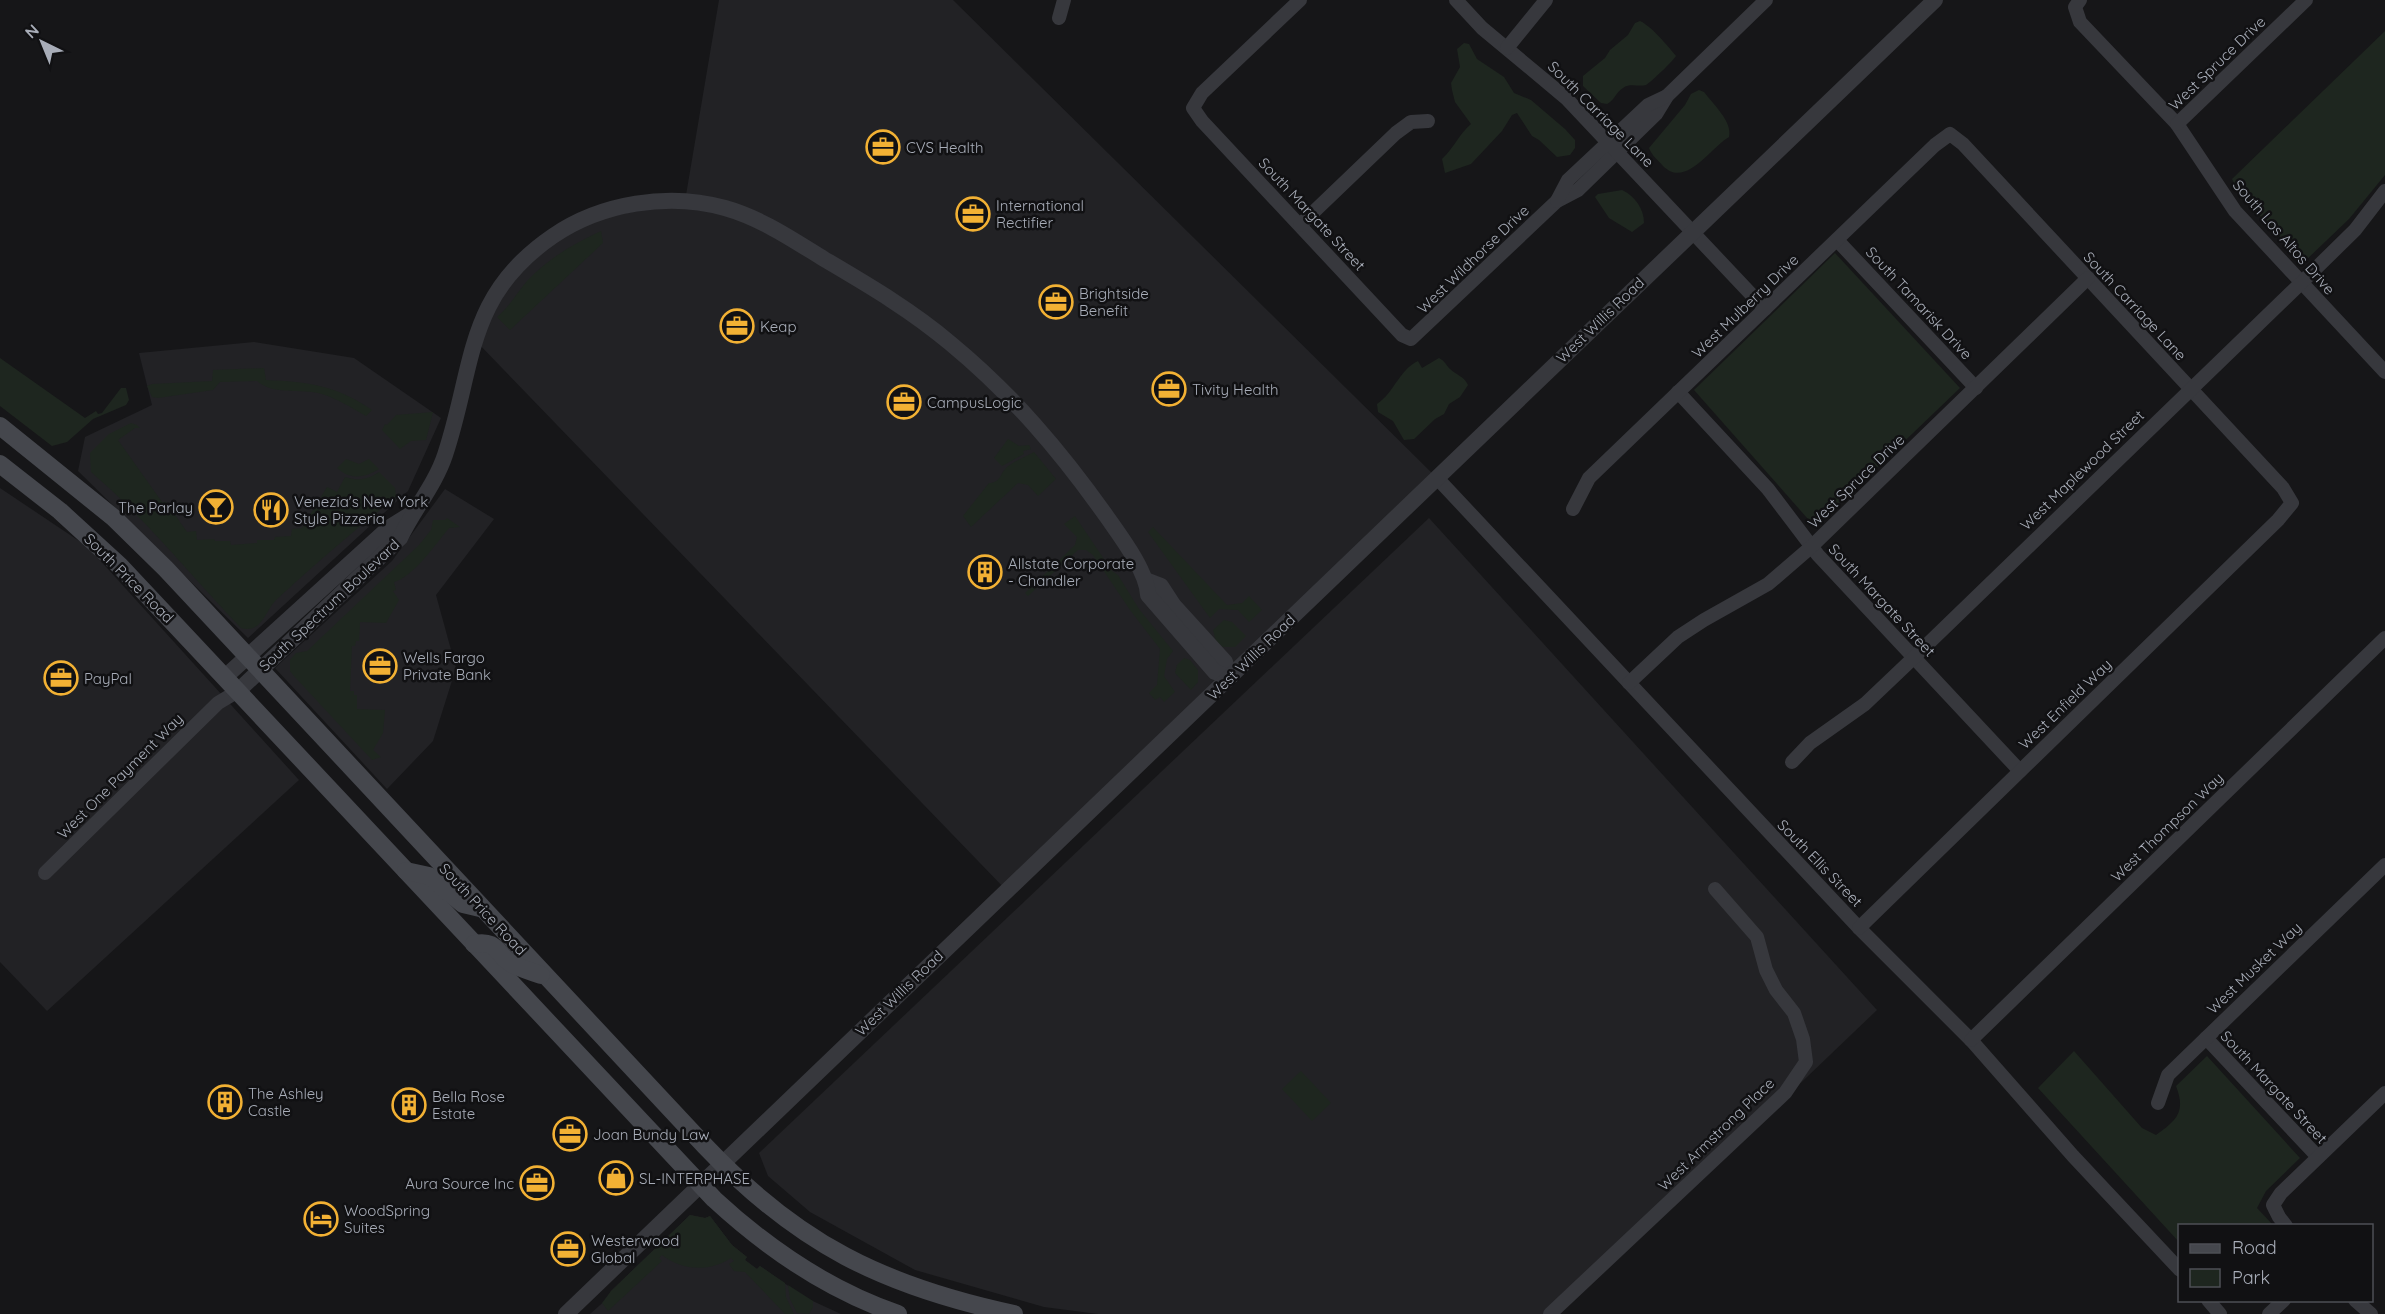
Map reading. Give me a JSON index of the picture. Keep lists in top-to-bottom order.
{
  "streets": {
    "main road": ["South Price Road"],
    "street": [
      "West Spruce Drive",
      "South Carriage Lane",
      "South Margate Street",
      "South Los Altos Drive",
      "West Wildhorse Drive",
      "South Tamarisk Drive",
      "West Mulberry Drive",
      "West Willis Road",
      "West Maplewood Street",
      "South Spectrum Boulevard",
      "West Enfield Way",
      "West One Payment Way",
      "West Thompson Way",
      "South Ellis Street",
      "West Musket Way",
      "West Armstrong Place"
    ]
  },
  "crossings": [
    ["West Spruce Drive", "South Carriage Lane"],
    ["West Spruce Drive", "South Margate Street"],
    ["West Spruce Drive", "South Los Altos Drive"],
    ["West Spruce Drive", "South Tamarisk Drive"],
    ["West Spruce Drive", "South Ellis Street"],
    ["South Carriage Lane", "West Wildhorse Drive"],
    ["South Carriage Lane", "West Mulberry Drive"],
    ["South Carriage Lane", "West Willis Road"],
    ["South Carriage Lane", "West Maplewood Street"],
    ["South Carriage Lane", "West Enfield Way"],
    ["South Margate Street", "West Wildhorse Drive"],
    ["South Margate Street", "West Mulberry Drive"],
    ["South Margate Street", "West Maplewood Street"],
    ["South Margate Street", "West Enfield Way"],
    ["South Margate Street", "West Musket Way"],
    ["South Los Altos Drive", "West Maplewood Street"],
    ["South Tamarisk Drive", "West Mulberry Drive"],
    ["West Willis Road", "South Price Road"],
    ["West Willis Road", "South Spectrum Boulevard"],
    ["West Willis Road", "South Ellis Street"],
    ["South Price Road", "South Spectrum Boulevard"],
    ["South Price Road", "West One Payment Way"],
    ["South Spectrum Boulevard", "West One Payment Way"],
    ["West Enfield Way", "South Ellis Street"],
    ["West Thompson Way", "South Ellis Street"]
  ],
  "places": {
    "office": [
      "CVS Health",
      "International Rectifier",
      "Brightside Benefit",
      "Keap",
      "Tivity Health",
      "CampusLogic",
      "Wells Fargo Private Bank",
      "PayPal",
      "Joan Bundy Law",
      "Aura Source Inc",
      "Westerwood Global"
    ],
    "bar": ["The Parlay"],
    "restaurant": ["Venezia's New York Style Pizzeria"],
    "building": ["Allstate Corporate - Chandler", "The Ashley Castle", "Bella Rose Estate"],
    "shop": ["SL-INTERPHASE"],
    "hotel": ["WoodSpring Suites"]
  },
  "legend": ["Road", "Park"],
  "north": "top left"
}
